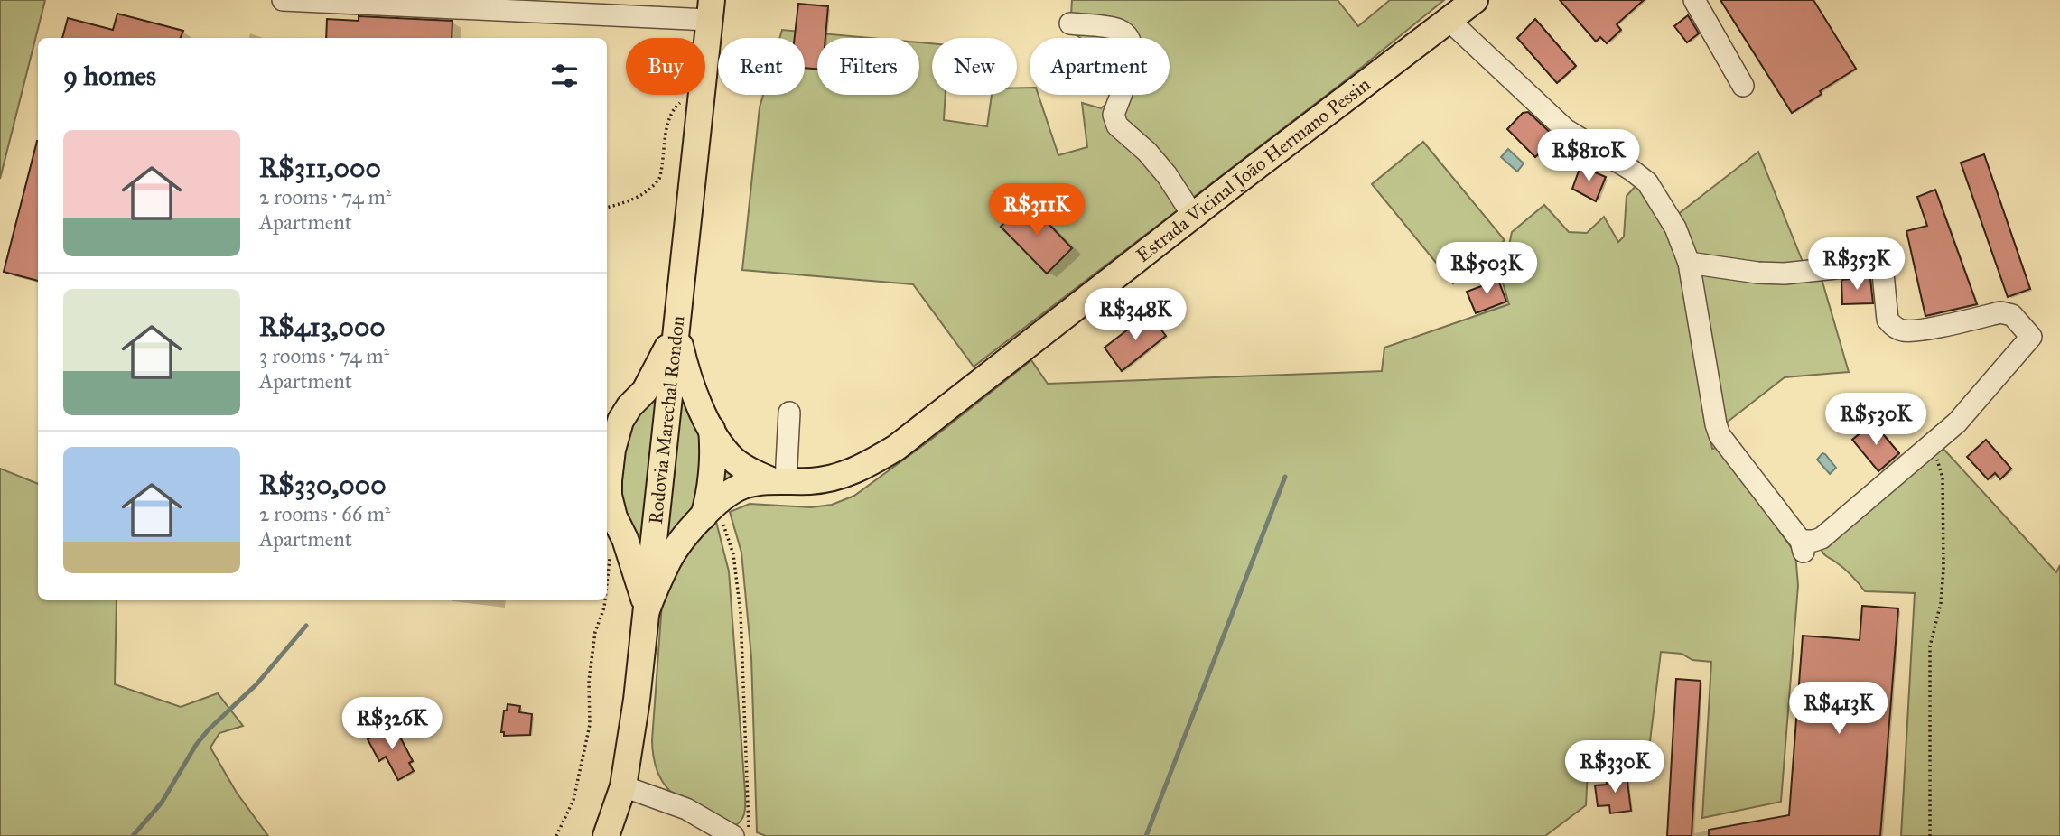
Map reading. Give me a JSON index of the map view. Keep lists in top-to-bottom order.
{
  "streets": {
    "main road": ["Estrada Vicinal João Hermano Pessin", "Rodovia Marechal Rondon"]
  },
  "crossings": [
    ["Estrada Vicinal João Hermano Pessin", "Rodovia Marechal Rondon"]
  ],
  "page": {
    "chip": [
      "Buy",
      "Rent",
      "Filters",
      "New",
      "Apartment"
    ],
    "heading": "9 homes",
    "list": [
      {
        "name": "R$311,000",
        "note": "2 rooms · 74 m² · Apartment"
      },
      {
        "name": "R$413,000",
        "note": "3 rooms · 74 m² · Apartment"
      },
      {
        "name": "R$330,000",
        "note": "2 rooms · 66 m² · Apartment"
      }
    ],
    "price": [
      "R$810K",
      "R$311K",
      "R$353K",
      "R$503K",
      "R$348K",
      "R$530K",
      "R$413K",
      "R$326K",
      "R$330K"
    ]
  }
}
